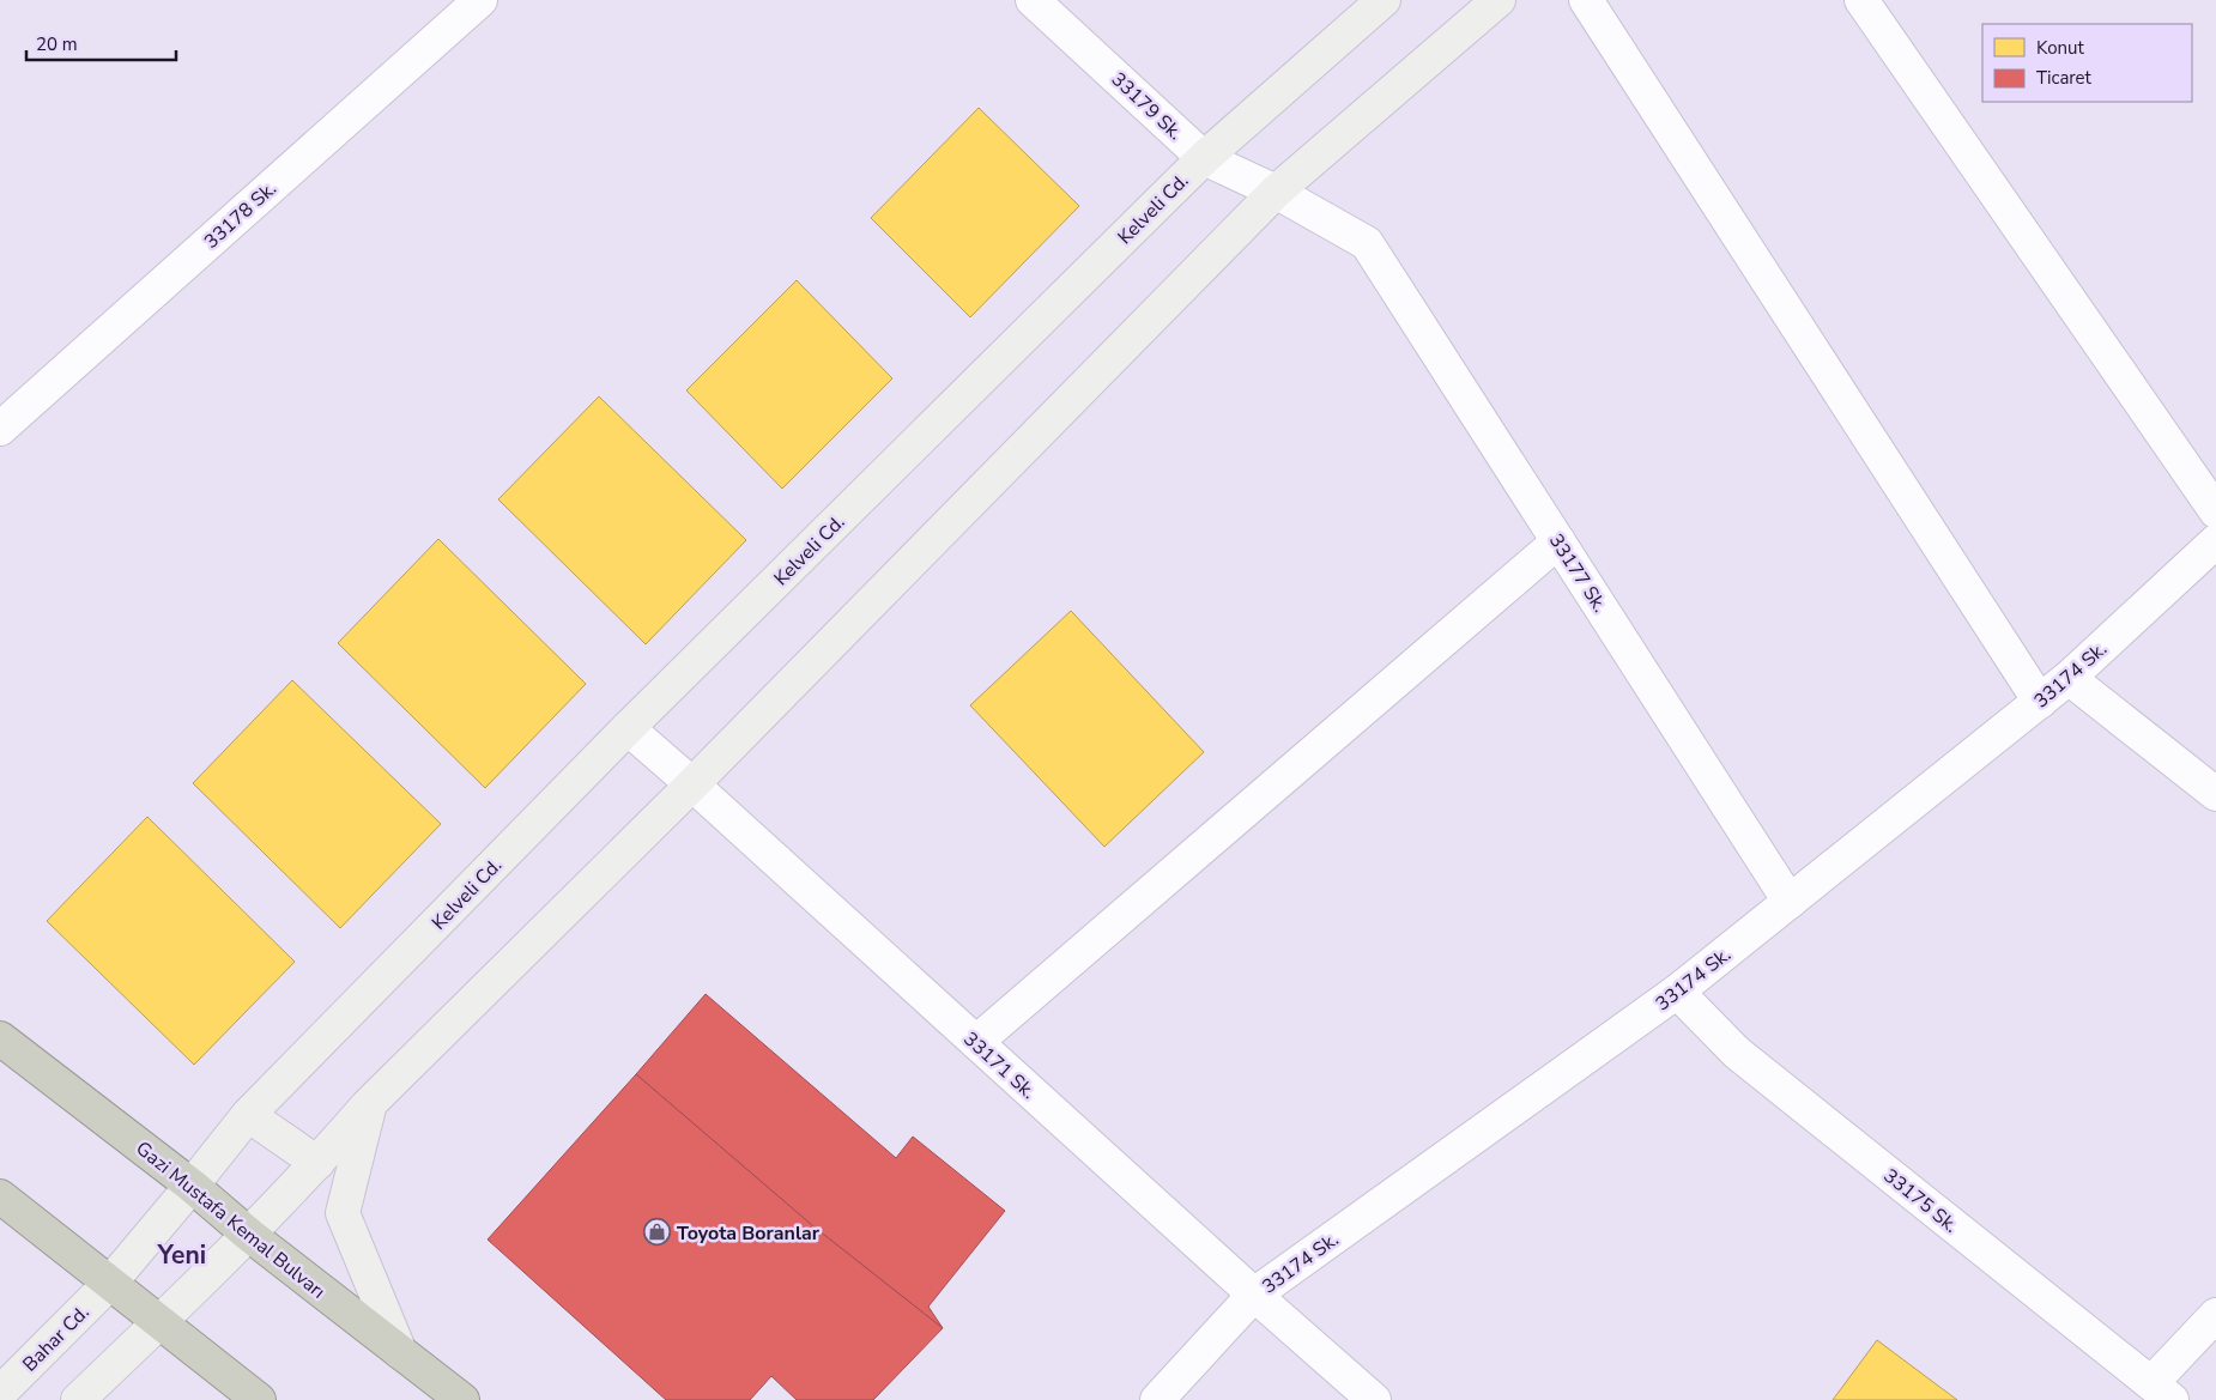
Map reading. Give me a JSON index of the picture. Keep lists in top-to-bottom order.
{
  "streets": {
    "highway": ["Gazi Mustafa Kemal Bulvarı"],
    "street": [
      "33179 Sk.",
      "Kelveli Cd.",
      "33178 Sk.",
      "33177 Sk.",
      "33174 Sk.",
      "33171 Sk.",
      "33175 Sk.",
      "Bahar Cd."
    ]
  },
  "crossings": [
    ["33179 Sk.", "Kelveli Cd."],
    ["33179 Sk.", "33177 Sk."],
    ["Kelveli Cd.", "33171 Sk."],
    ["Kelveli Cd.", "Gazi Mustafa Kemal Bulvarı"],
    ["Kelveli Cd.", "Bahar Cd."],
    ["33177 Sk.", "33174 Sk."],
    ["33174 Sk.", "33171 Sk."],
    ["33174 Sk.", "33175 Sk."]
  ],
  "districts": ["Yeni"],
  "places": {
    "shop": ["Toyota Boranlar"]
  },
  "legend": ["Konut", "Ticaret"],
  "scale_bar": "20 m"
}
